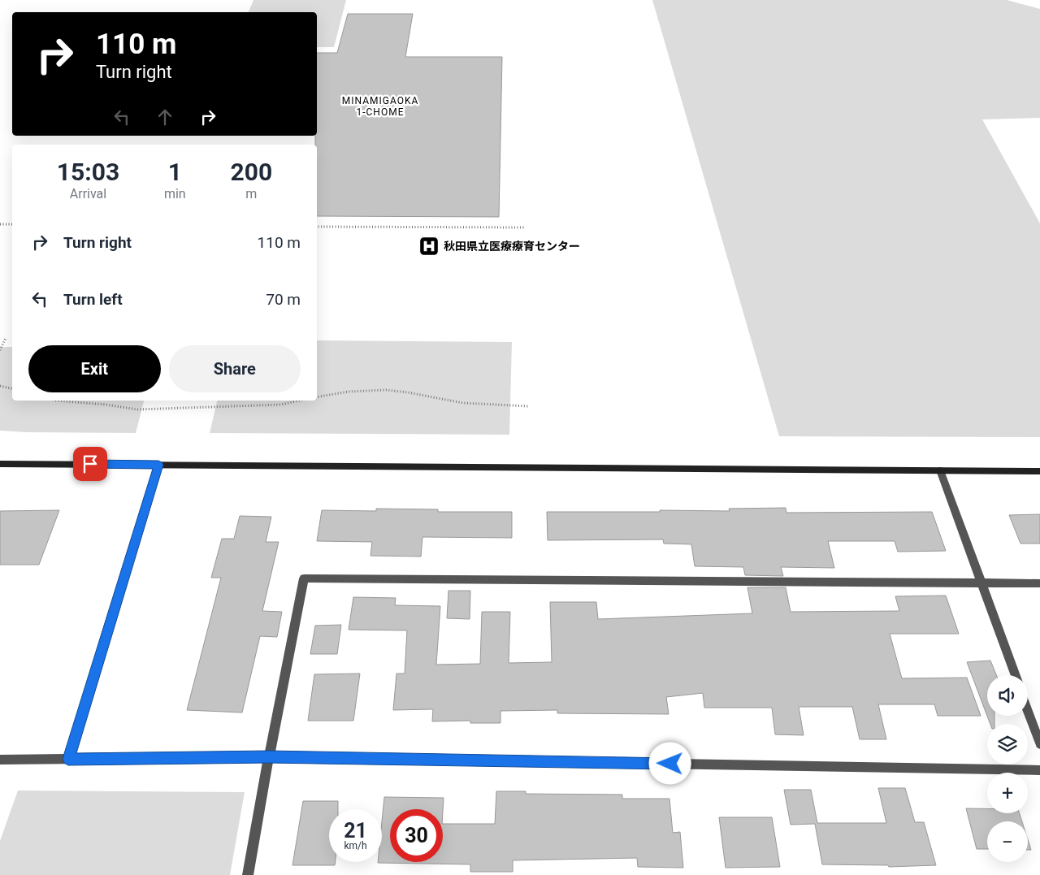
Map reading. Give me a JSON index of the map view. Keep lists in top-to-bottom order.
{
  "districts": ["MINAMIGAOKA 1-CHOME"],
  "places": {
    "hospital": ["秋田県立医療療育センター"]
  },
  "page": {
    "turn": ["110 m", "Turn right"],
    "eta": [
      "15:03",
      "Arrival",
      "1",
      "min",
      "200",
      "m"
    ],
    "list": [
      {
        "name": "Turn right",
        "value": "110 m"
      },
      {
        "name": "Turn left",
        "value": "70 m"
      }
    ],
    "buttons": ["Exit", "Share"],
    "map_buttons": ["+", "−"],
    "speed": "21 km/h",
    "limit": "30"
  }
}
